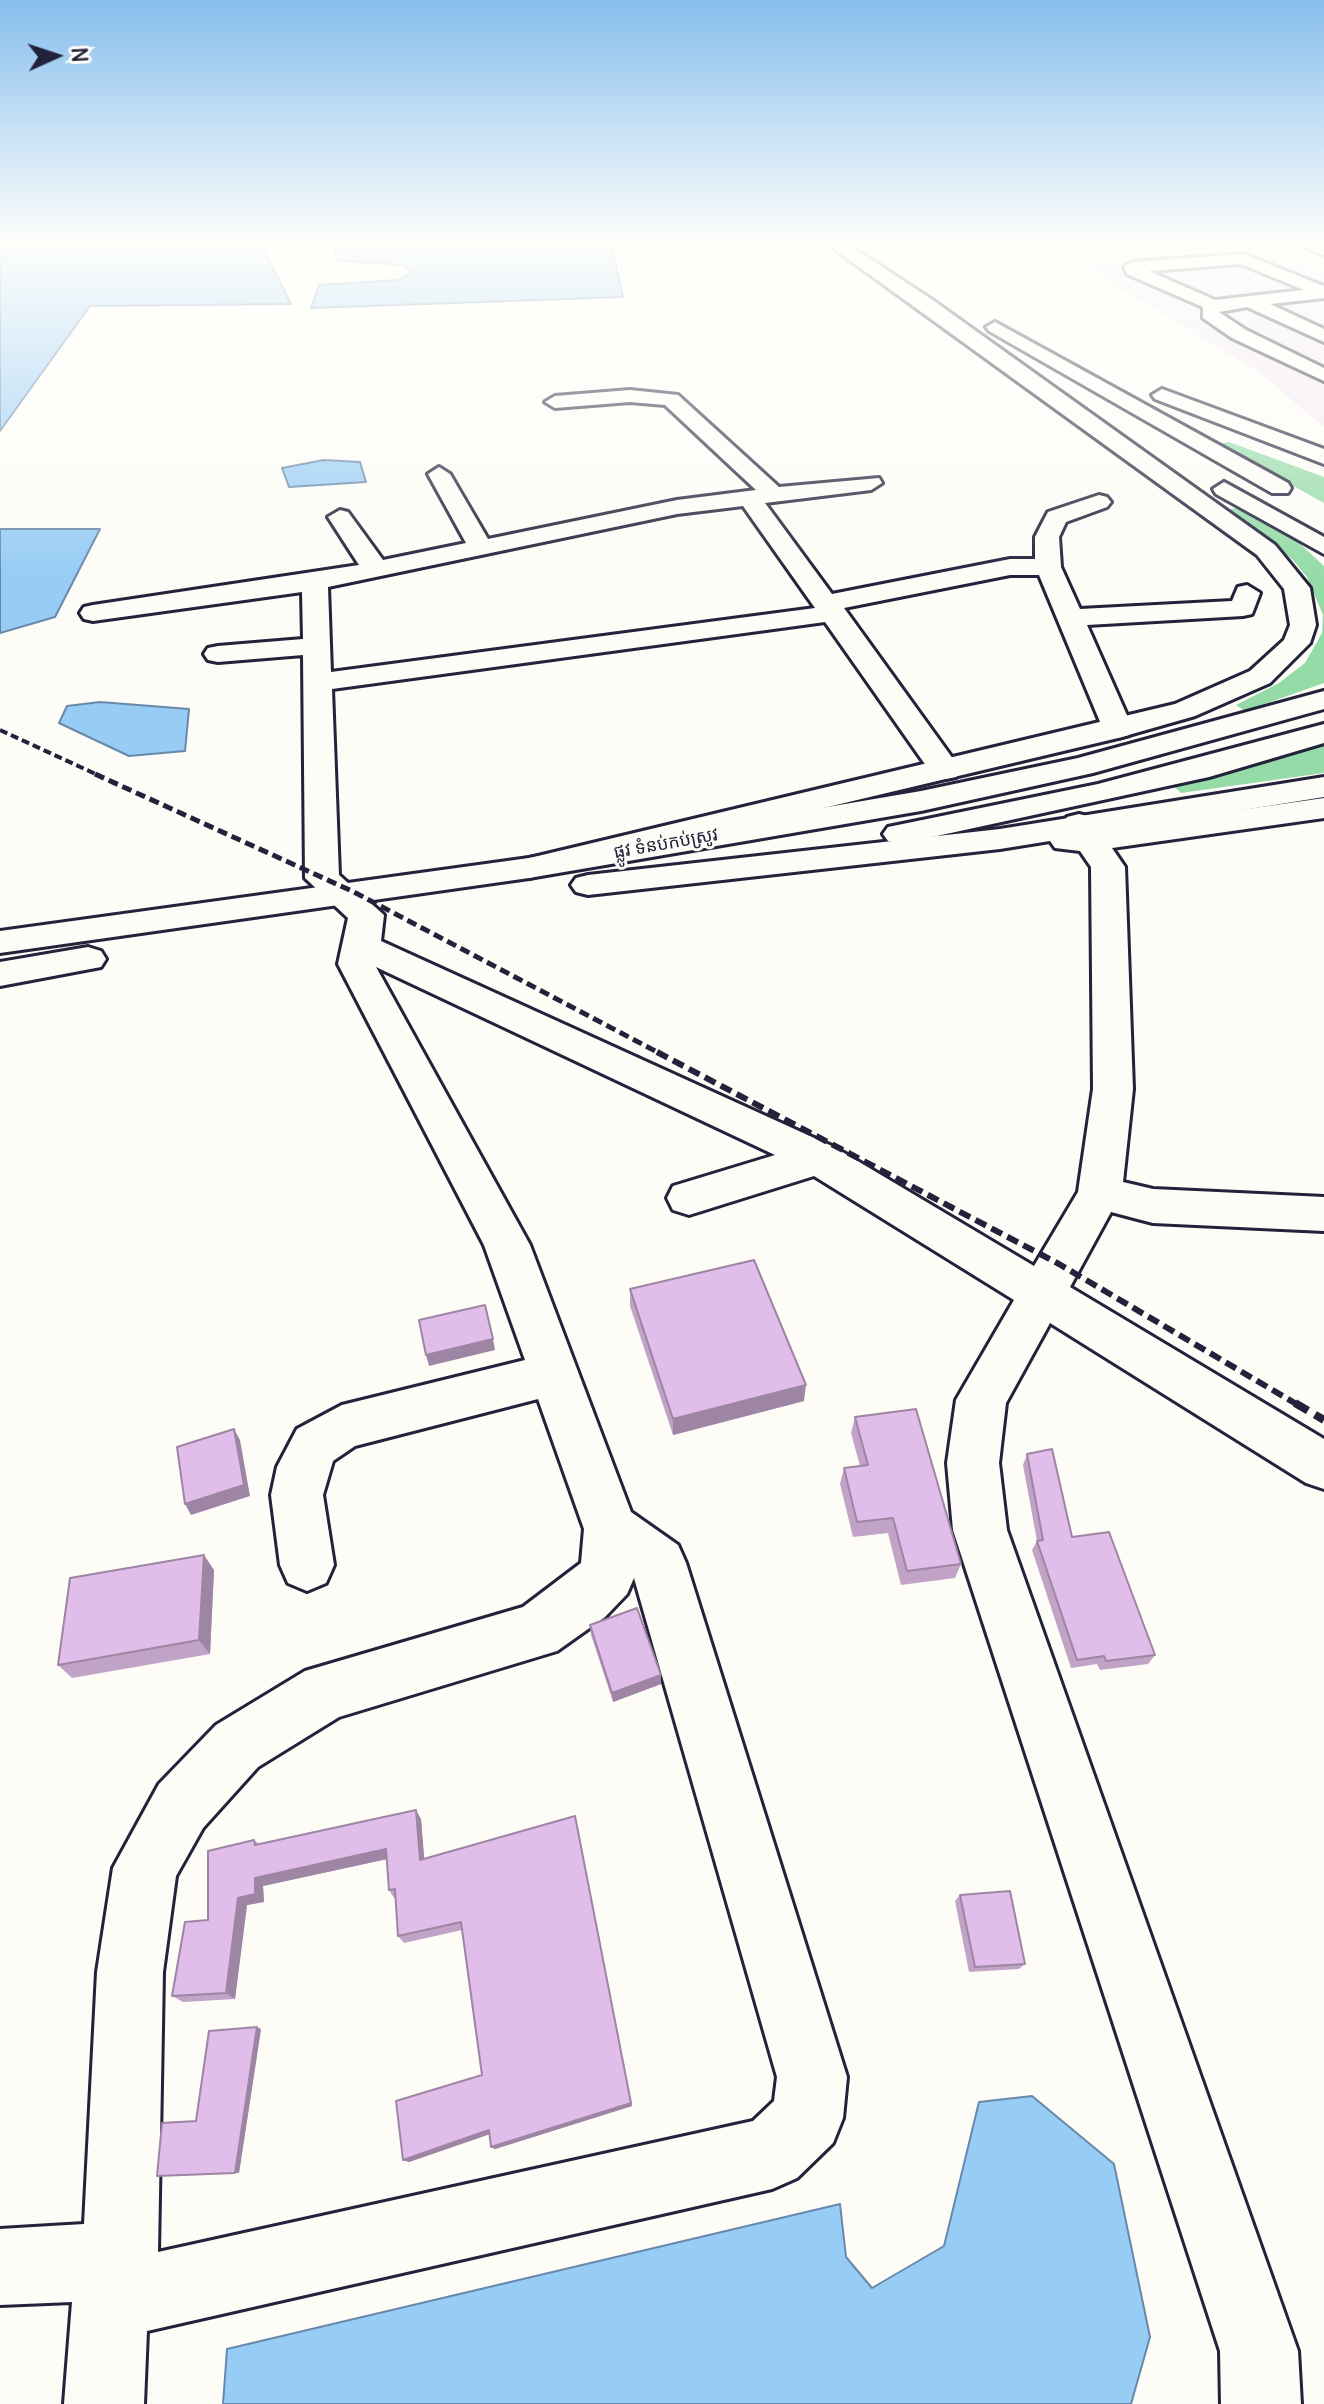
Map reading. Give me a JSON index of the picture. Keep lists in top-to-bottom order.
{
  "streets": {
    "main road": ["ផ្លូវ ទំនប់កប់ស្រូវ"]
  },
  "north": "right"
}
